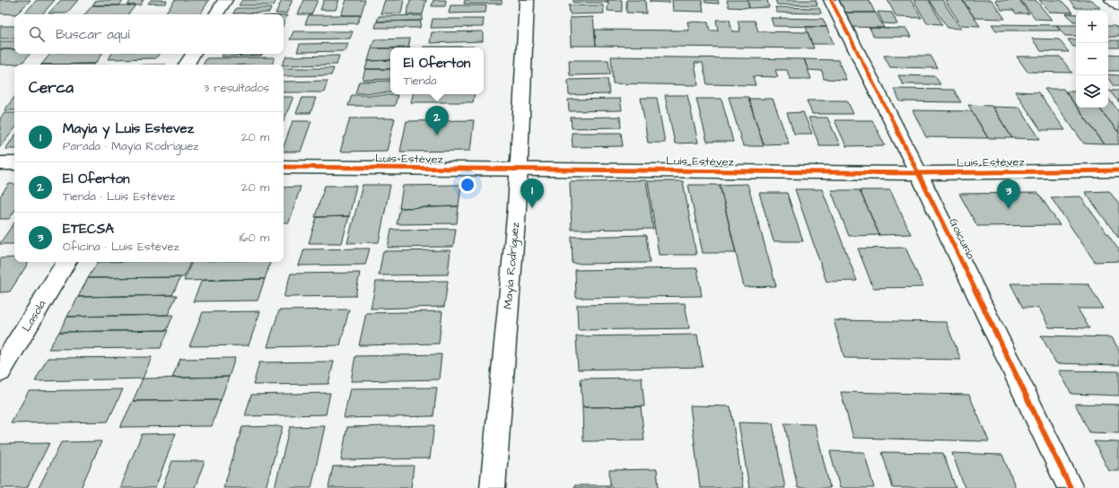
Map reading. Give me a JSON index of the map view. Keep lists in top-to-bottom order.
{
  "streets": {
    "street": [
      "Luis Estévez",
      "Goicuría",
      "Mayía Rodríguez",
      "Lasola"
    ]
  },
  "crossings": [
    ["Luis Estévez", "Goicuría"],
    ["Luis Estévez", "Mayía Rodríguez"]
  ],
  "page": {
    "map_buttons": ["+", "−"],
    "search": "Buscar aquí",
    "popup": ["El Oferton", "Tienda"],
    "heading": ["Cerca", "3 resultados"],
    "pins": ["2", "1", "3"],
    "list": [
      {
        "mark": "1",
        "name": "Mayia y Luis Estevez",
        "note": "Parada · Mayía Rodríguez",
        "value": "20 m"
      },
      {
        "mark": "2",
        "name": "El Oferton",
        "note": "Tienda · Luis Estévez",
        "value": "20 m"
      },
      {
        "mark": "3",
        "name": "ETECSA",
        "note": "Oficina · Luis Estévez",
        "value": "160 m"
      }
    ]
  }
}
